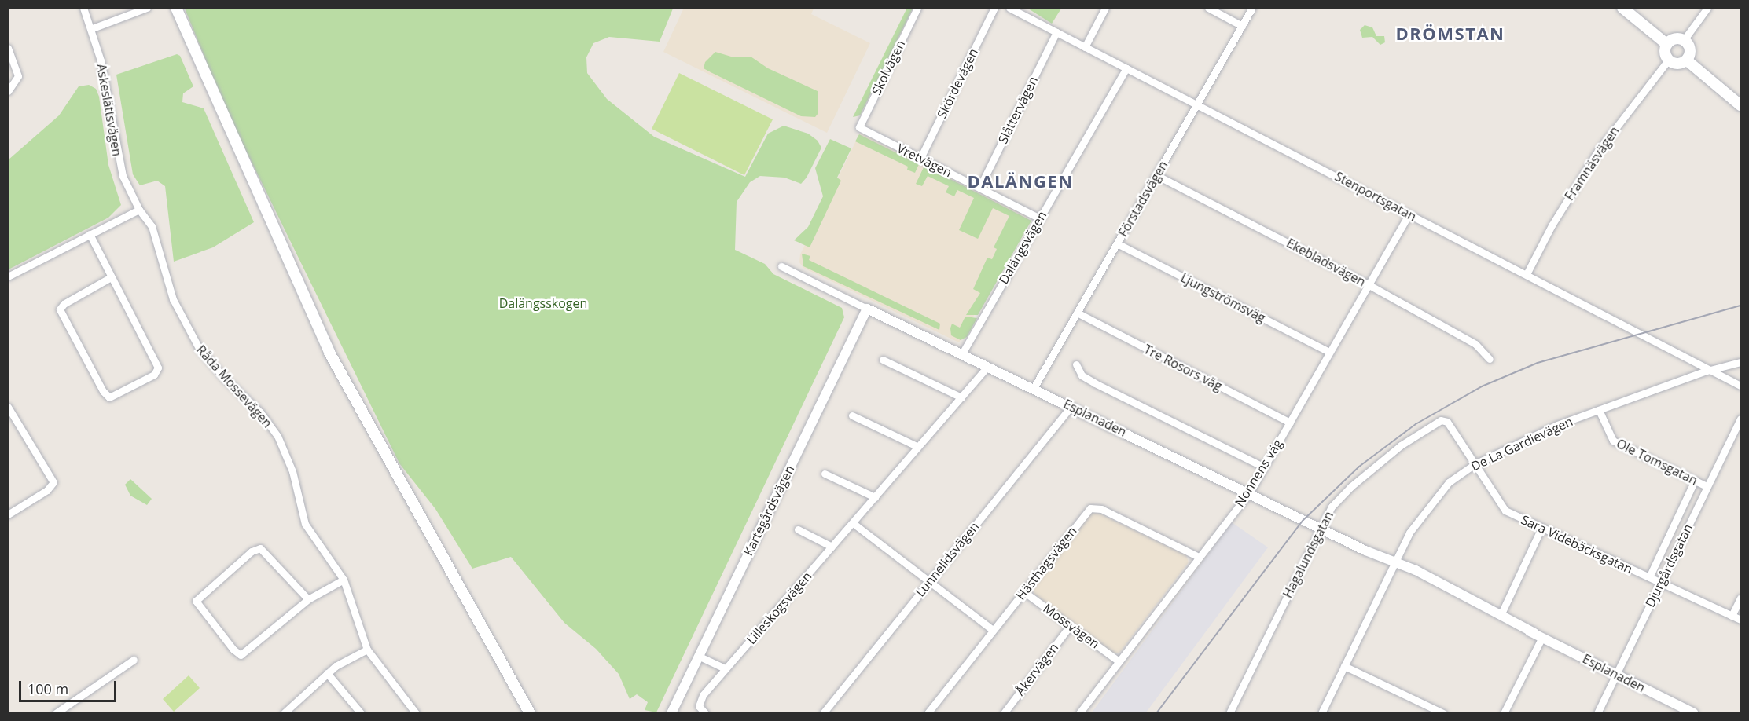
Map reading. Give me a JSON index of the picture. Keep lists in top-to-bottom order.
{
  "streets": {
    "street": [
      "Skolvägen",
      "Skördevägen",
      "Askeslättsvägen",
      "Slåttervägen",
      "Vretvägen",
      "Framnäsvägen",
      "Stenportsgatan",
      "Förstadsvägen",
      "Dalängsvägen",
      "Ekebladsvägen",
      "Ljungströmsväg",
      "Tre Rosors väg",
      "Råda Mossevägen",
      "Esplanaden",
      "De La Gardievägen",
      "Ole Tomsgatan",
      "Nonnens väg",
      "Kartegårdsvägen",
      "Sara Videbäcksgatan",
      "Hagalundsgatan",
      "Lunnelidsvägen",
      "Hästhagsvägen",
      "Djurgårdsgatan",
      "Lilleskogsvägen",
      "Mossvägen",
      "Åkervägen"
    ]
  },
  "crossings": [
    ["Skolvägen", "Vretvägen"],
    ["Skördevägen", "Vretvägen"],
    ["Askeslättsvägen", "Råda Mossevägen"],
    ["Slåttervägen", "Vretvägen"],
    ["Slåttervägen", "Stenportsgatan"],
    ["Vretvägen", "Dalängsvägen"],
    ["Framnäsvägen", "Stenportsgatan"],
    ["Stenportsgatan", "Förstadsvägen"],
    ["Stenportsgatan", "Dalängsvägen"],
    ["Stenportsgatan", "De La Gardievägen"],
    ["Stenportsgatan", "Nonnens väg"],
    ["Förstadsvägen", "Ekebladsvägen"],
    ["Förstadsvägen", "Ljungströmsväg"],
    ["Förstadsvägen", "Tre Rosors väg"],
    ["Förstadsvägen", "Esplanaden"],
    ["Dalängsvägen", "Esplanaden"],
    ["Ekebladsvägen", "Nonnens väg"],
    ["Ljungströmsväg", "Nonnens väg"],
    ["Tre Rosors väg", "Nonnens väg"],
    ["Esplanaden", "De La Gardievägen"],
    ["Esplanaden", "Nonnens väg"],
    ["Esplanaden", "Kartegårdsvägen"],
    ["Esplanaden", "Hagalundsgatan"],
    ["Esplanaden", "Lunnelidsvägen"],
    ["Esplanaden", "Djurgårdsgatan"],
    ["Esplanaden", "Lilleskogsvägen"],
    ["De La Gardievägen", "Ole Tomsgatan"],
    ["De La Gardievägen", "Sara Videbäcksgatan"],
    ["Ole Tomsgatan", "Djurgårdsgatan"],
    ["Nonnens väg", "Hästhagsvägen"],
    ["Nonnens väg", "Mossvägen"],
    ["Sara Videbäcksgatan", "Hagalundsgatan"],
    ["Sara Videbäcksgatan", "Djurgårdsgatan"],
    ["Hästhagsvägen", "Mossvägen"],
    ["Mossvägen", "Åkervägen"]
  ],
  "districts": ["DRÖMSTAN", "DALÄNGEN"],
  "parks": ["Dalängsskogen"],
  "scale_bar": "100 m"
}
